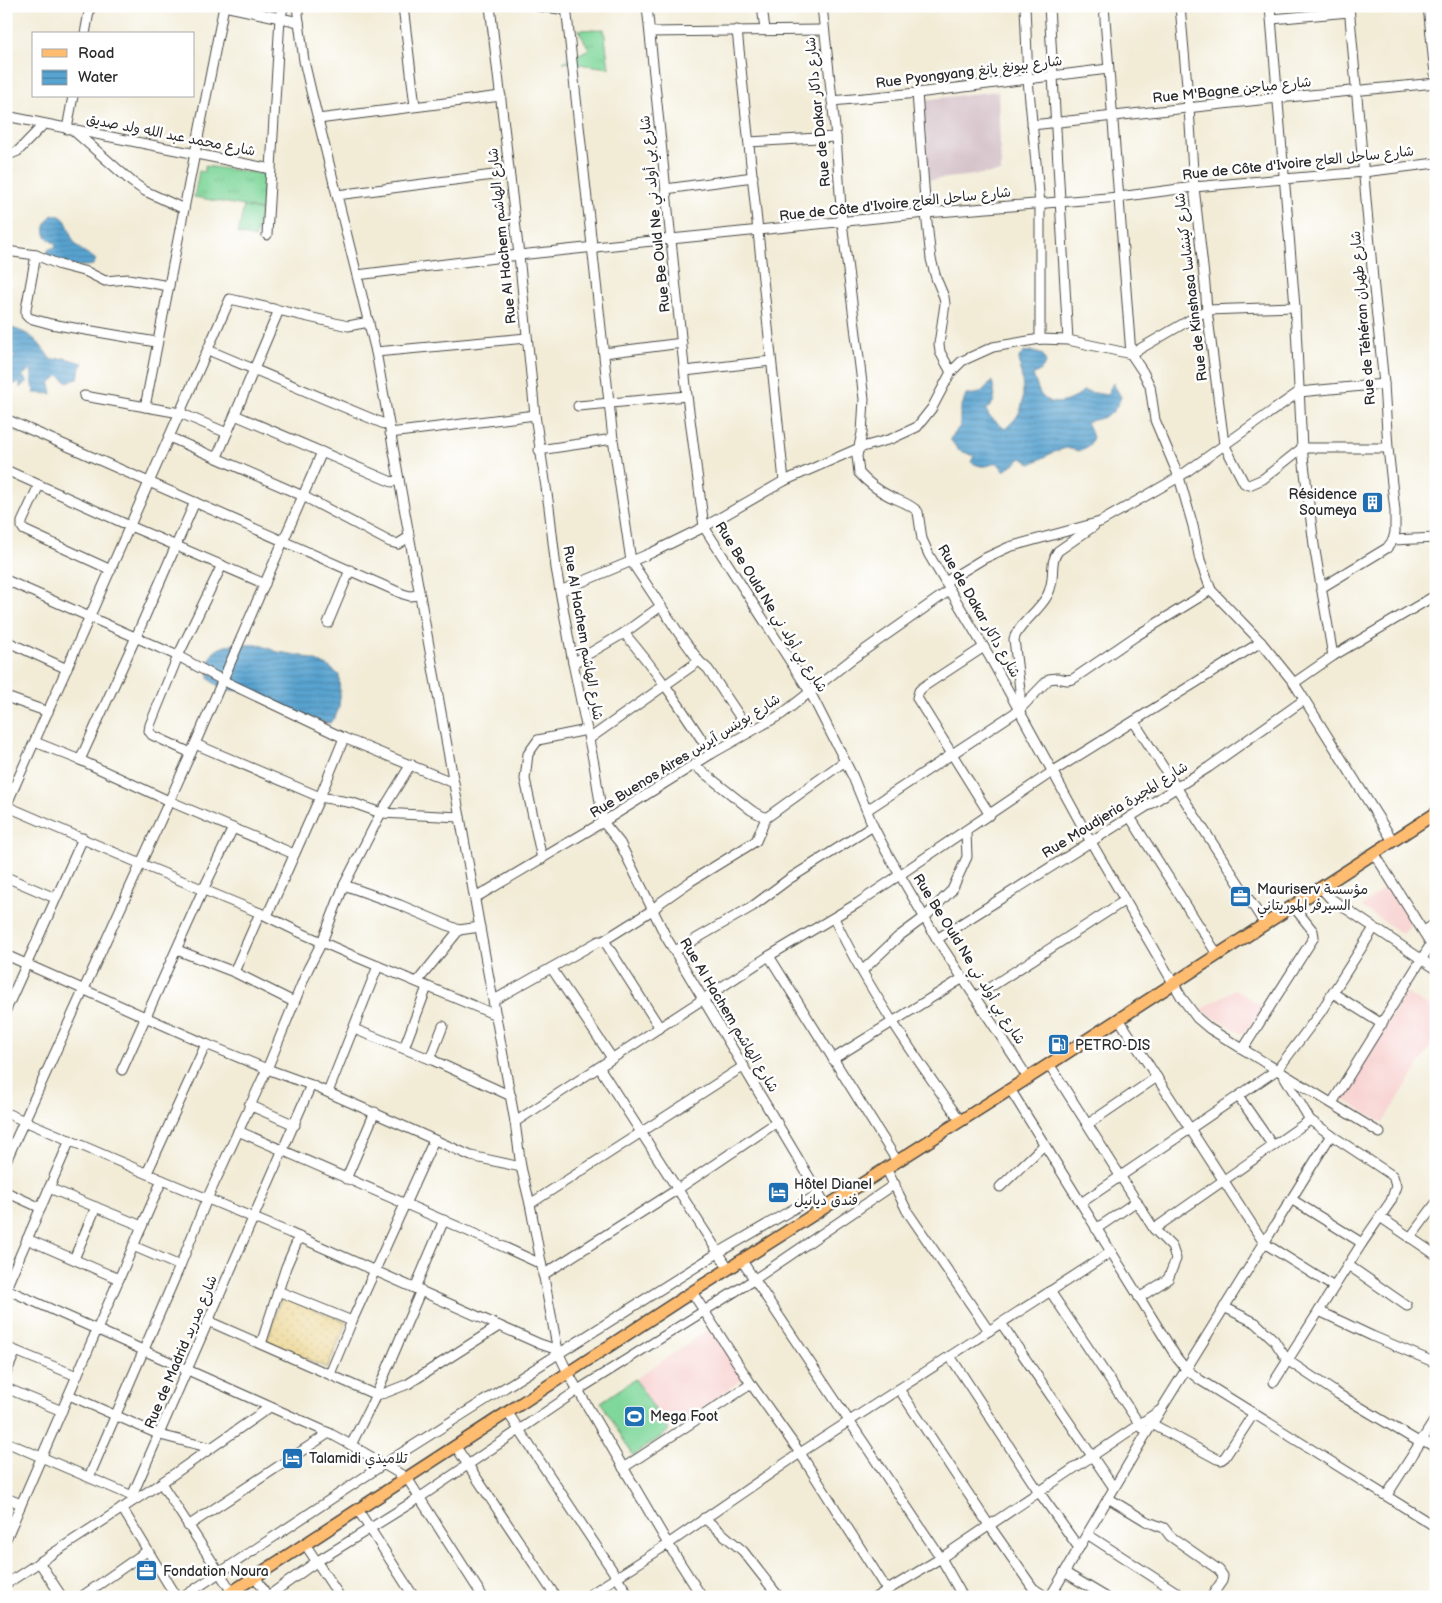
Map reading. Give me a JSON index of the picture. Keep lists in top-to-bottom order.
{
  "streets": {
    "street": [
      "Rue Pyongyang شارع بيونغ يانغ",
      "Rue M'Bagne شارع مباجن",
      "Rue de Dakar شارع داكار",
      "شارع محمد عبد الله ولد صديق",
      "Rue de Côte d'Ivoire شارع ساحل العاج",
      "Rue Be Ould Ne شارع بي أولد ني",
      "Rue Al Hachem شارع الهاشم",
      "Rue de Kinshasa شارع كينشاسا",
      "Rue de Téhéran شارع طهران",
      "Rue Buenos Aires شارع بوينس آيرس",
      "Rue Moudjeria شارع المجيرة",
      "Rue de Madrid شارع مدريد"
    ]
  },
  "crossings": [
    ["Rue Pyongyang شارع بيونغ يانغ", "Rue de Dakar شارع داكار"],
    ["Rue M'Bagne شارع مباجن", "Rue de Kinshasa شارع كينشاسا"],
    ["Rue M'Bagne شارع مباجن", "Rue de Téhéran شارع طهران"],
    ["Rue de Dakar شارع داكار", "Rue de Côte d'Ivoire شارع ساحل العاج"],
    ["Rue de Dakar شارع داكار", "Rue Buenos Aires شارع بوينس آيرس"],
    ["Rue de Dakar شارع داكار", "Rue Moudjeria شارع المجيرة"],
    ["Rue de Côte d'Ivoire شارع ساحل العاج", "Rue Be Ould Ne شارع بي أولد ني"],
    ["Rue de Côte d'Ivoire شارع ساحل العاج", "Rue Al Hachem شارع الهاشم"],
    ["Rue de Côte d'Ivoire شارع ساحل العاج", "Rue de Kinshasa شارع كينشاسا"],
    ["Rue de Côte d'Ivoire شارع ساحل العاج", "Rue de Téhéran شارع طهران"],
    ["Rue Be Ould Ne شارع بي أولد ني", "Rue Buenos Aires شارع بوينس آيرس"],
    ["Rue Be Ould Ne شارع بي أولد ني", "Rue Moudjeria شارع المجيرة"],
    ["Rue Al Hachem شارع الهاشم", "Rue Buenos Aires شارع بوينس آيرس"],
    ["Rue de Kinshasa شارع كينشاسا", "Rue Buenos Aires شارع بوينس آيرس"],
    ["Rue de Téhéran شارع طهران", "Rue Buenos Aires شارع بوينس آيرس"]
  ],
  "places": {
    "building": ["Résidence Soumeya"],
    "office": ["Mauriserv مؤسسة السيرفر الموريتاني", "Fondation Noura"],
    "fuel station": ["PETRO-DIS"],
    "hotel": ["Hôtel Dianel فندق ديانيل", "Talamidi تلاميذي"],
    "sports": ["Mega Foot"]
  },
  "legend": ["Road", "Water"]
}
